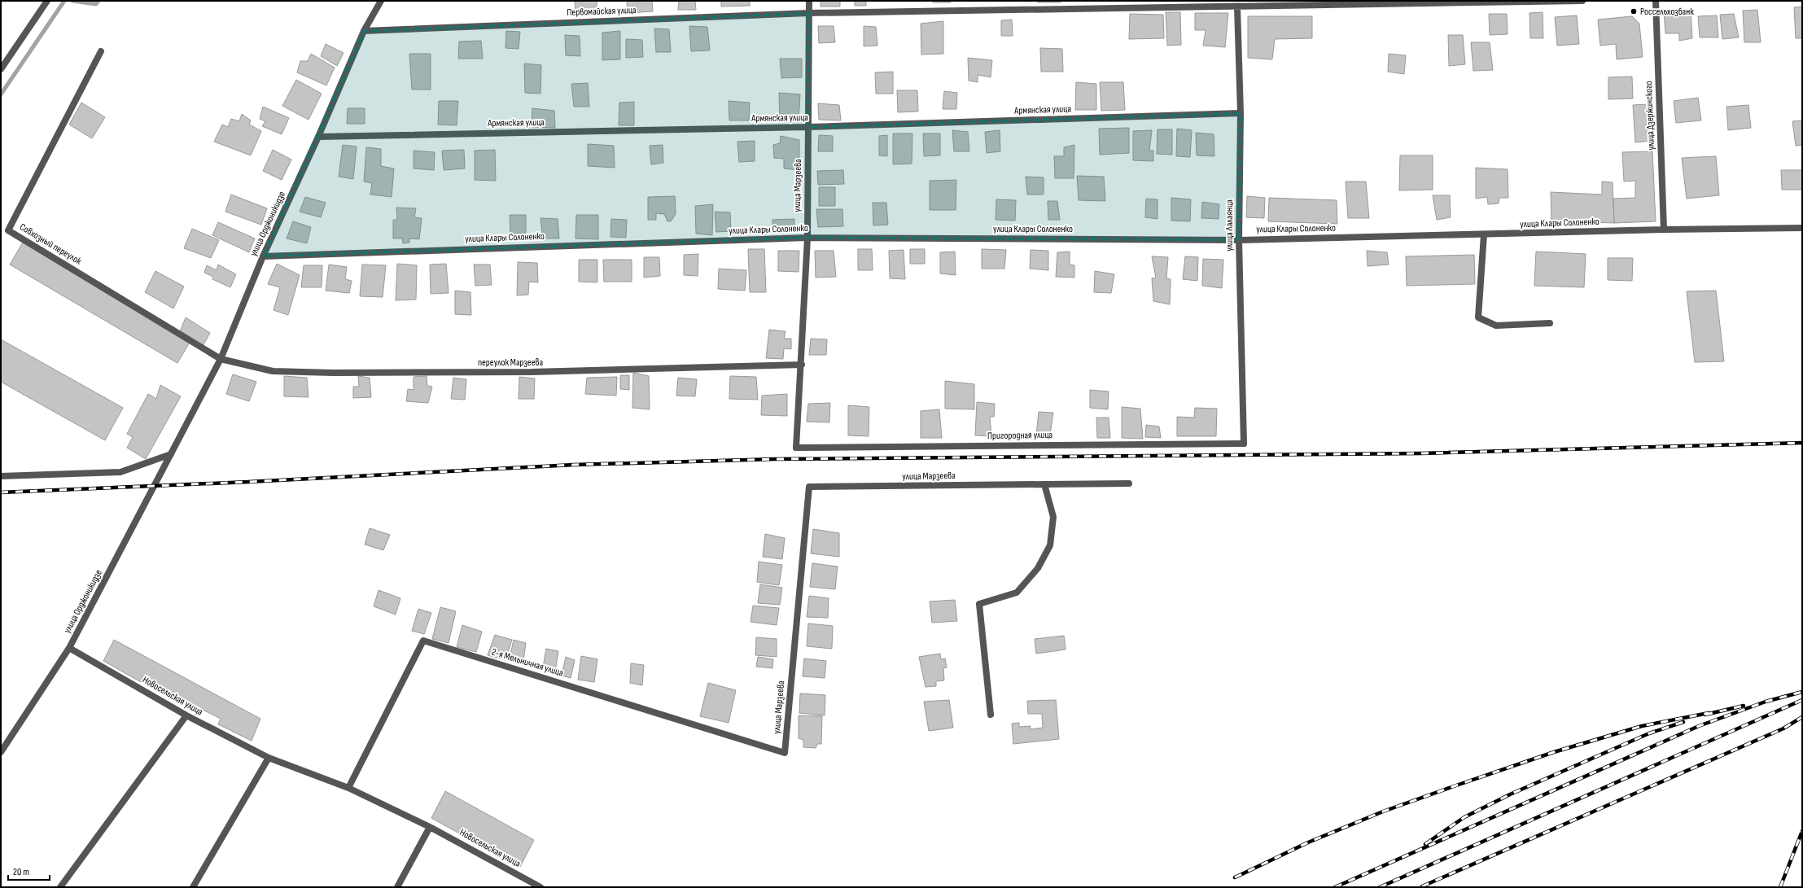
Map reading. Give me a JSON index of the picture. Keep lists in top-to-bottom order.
{
  "streets": {
    "street": [
      "Первомайская улица",
      "Армянская улица",
      "улица Дзержинского",
      "улица Марзеева",
      "улица Клары Солоненко",
      "улица Орджоникидзе",
      "улица Лалаянца",
      "Совхозный переулок",
      "переулок Марзеева",
      "Пригородная улица",
      "2-я Мельничная улица",
      "Новосельская улица"
    ]
  },
  "crossings": [
    ["Первомайская улица", "улица Марзеева"],
    ["Первомайская улица", "улица Орджоникидзе"],
    ["Первомайская улица", "улица Лалаянца"],
    ["Армянская улица", "улица Марзеева"],
    ["Армянская улица", "улица Орджоникидзе"],
    ["Армянская улица", "улица Лалаянца"],
    ["улица Дзержинского", "улица Клары Солоненко"],
    ["улица Марзеева", "улица Клары Солоненко"],
    ["улица Марзеева", "переулок Марзеева"],
    ["улица Марзеева", "Пригородная улица"],
    ["улица Марзеева", "2-я Мельничная улица"],
    ["улица Клары Солоненко", "улица Орджоникидзе"],
    ["улица Клары Солоненко", "улица Лалаянца"],
    ["улица Орджоникидзе", "Совхозный переулок"],
    ["улица Орджоникидзе", "переулок Марзеева"],
    ["улица Орджоникидзе", "Новосельская улица"],
    ["улица Лалаянца", "Пригородная улица"],
    ["Совхозный переулок", "переулок Марзеева"],
    ["2-я Мельничная улица", "Новосельская улица"]
  ],
  "places": ["Россельхозбанк"],
  "scale_bar": "20 m"
}
